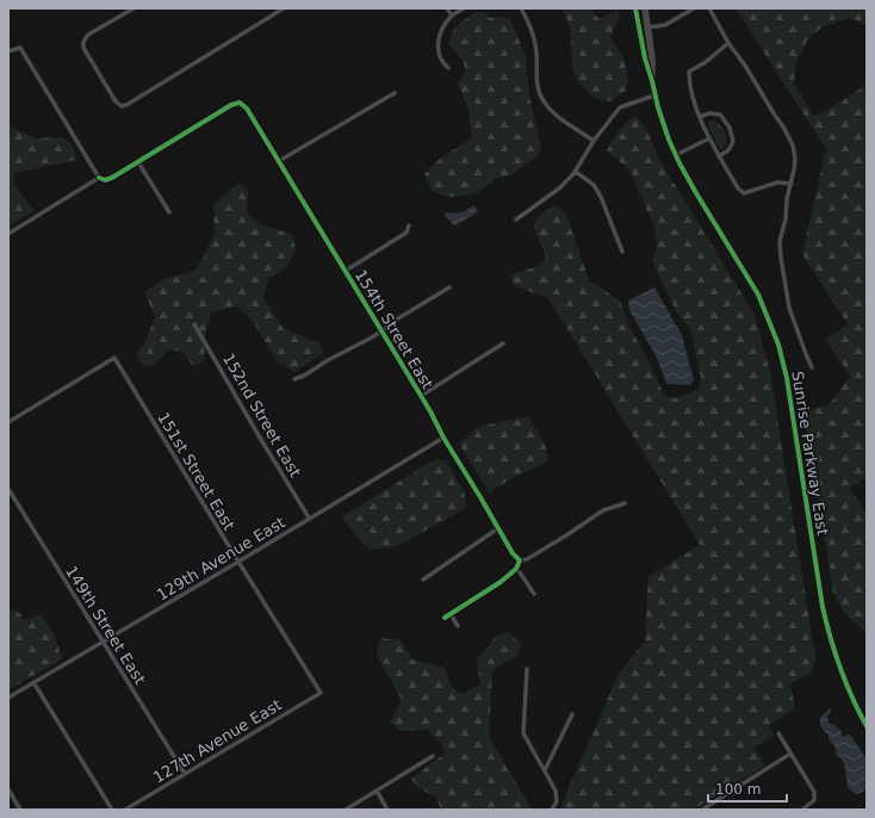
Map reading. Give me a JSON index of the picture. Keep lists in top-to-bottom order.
{
  "streets": {
    "street": [
      "154th Street East",
      "152nd Street East",
      "Sunrise Parkway East",
      "151st Street East",
      "129th Avenue East",
      "149th Street East",
      "127th Avenue East"
    ]
  },
  "crossings": [
    ["154th Street East", "129th Avenue East"],
    ["152nd Street East", "129th Avenue East"],
    ["151st Street East", "129th Avenue East"],
    ["151st Street East", "127th Avenue East"],
    ["129th Avenue East", "149th Street East"],
    ["149th Street East", "127th Avenue East"]
  ],
  "scale_bar": "100 m"
}
